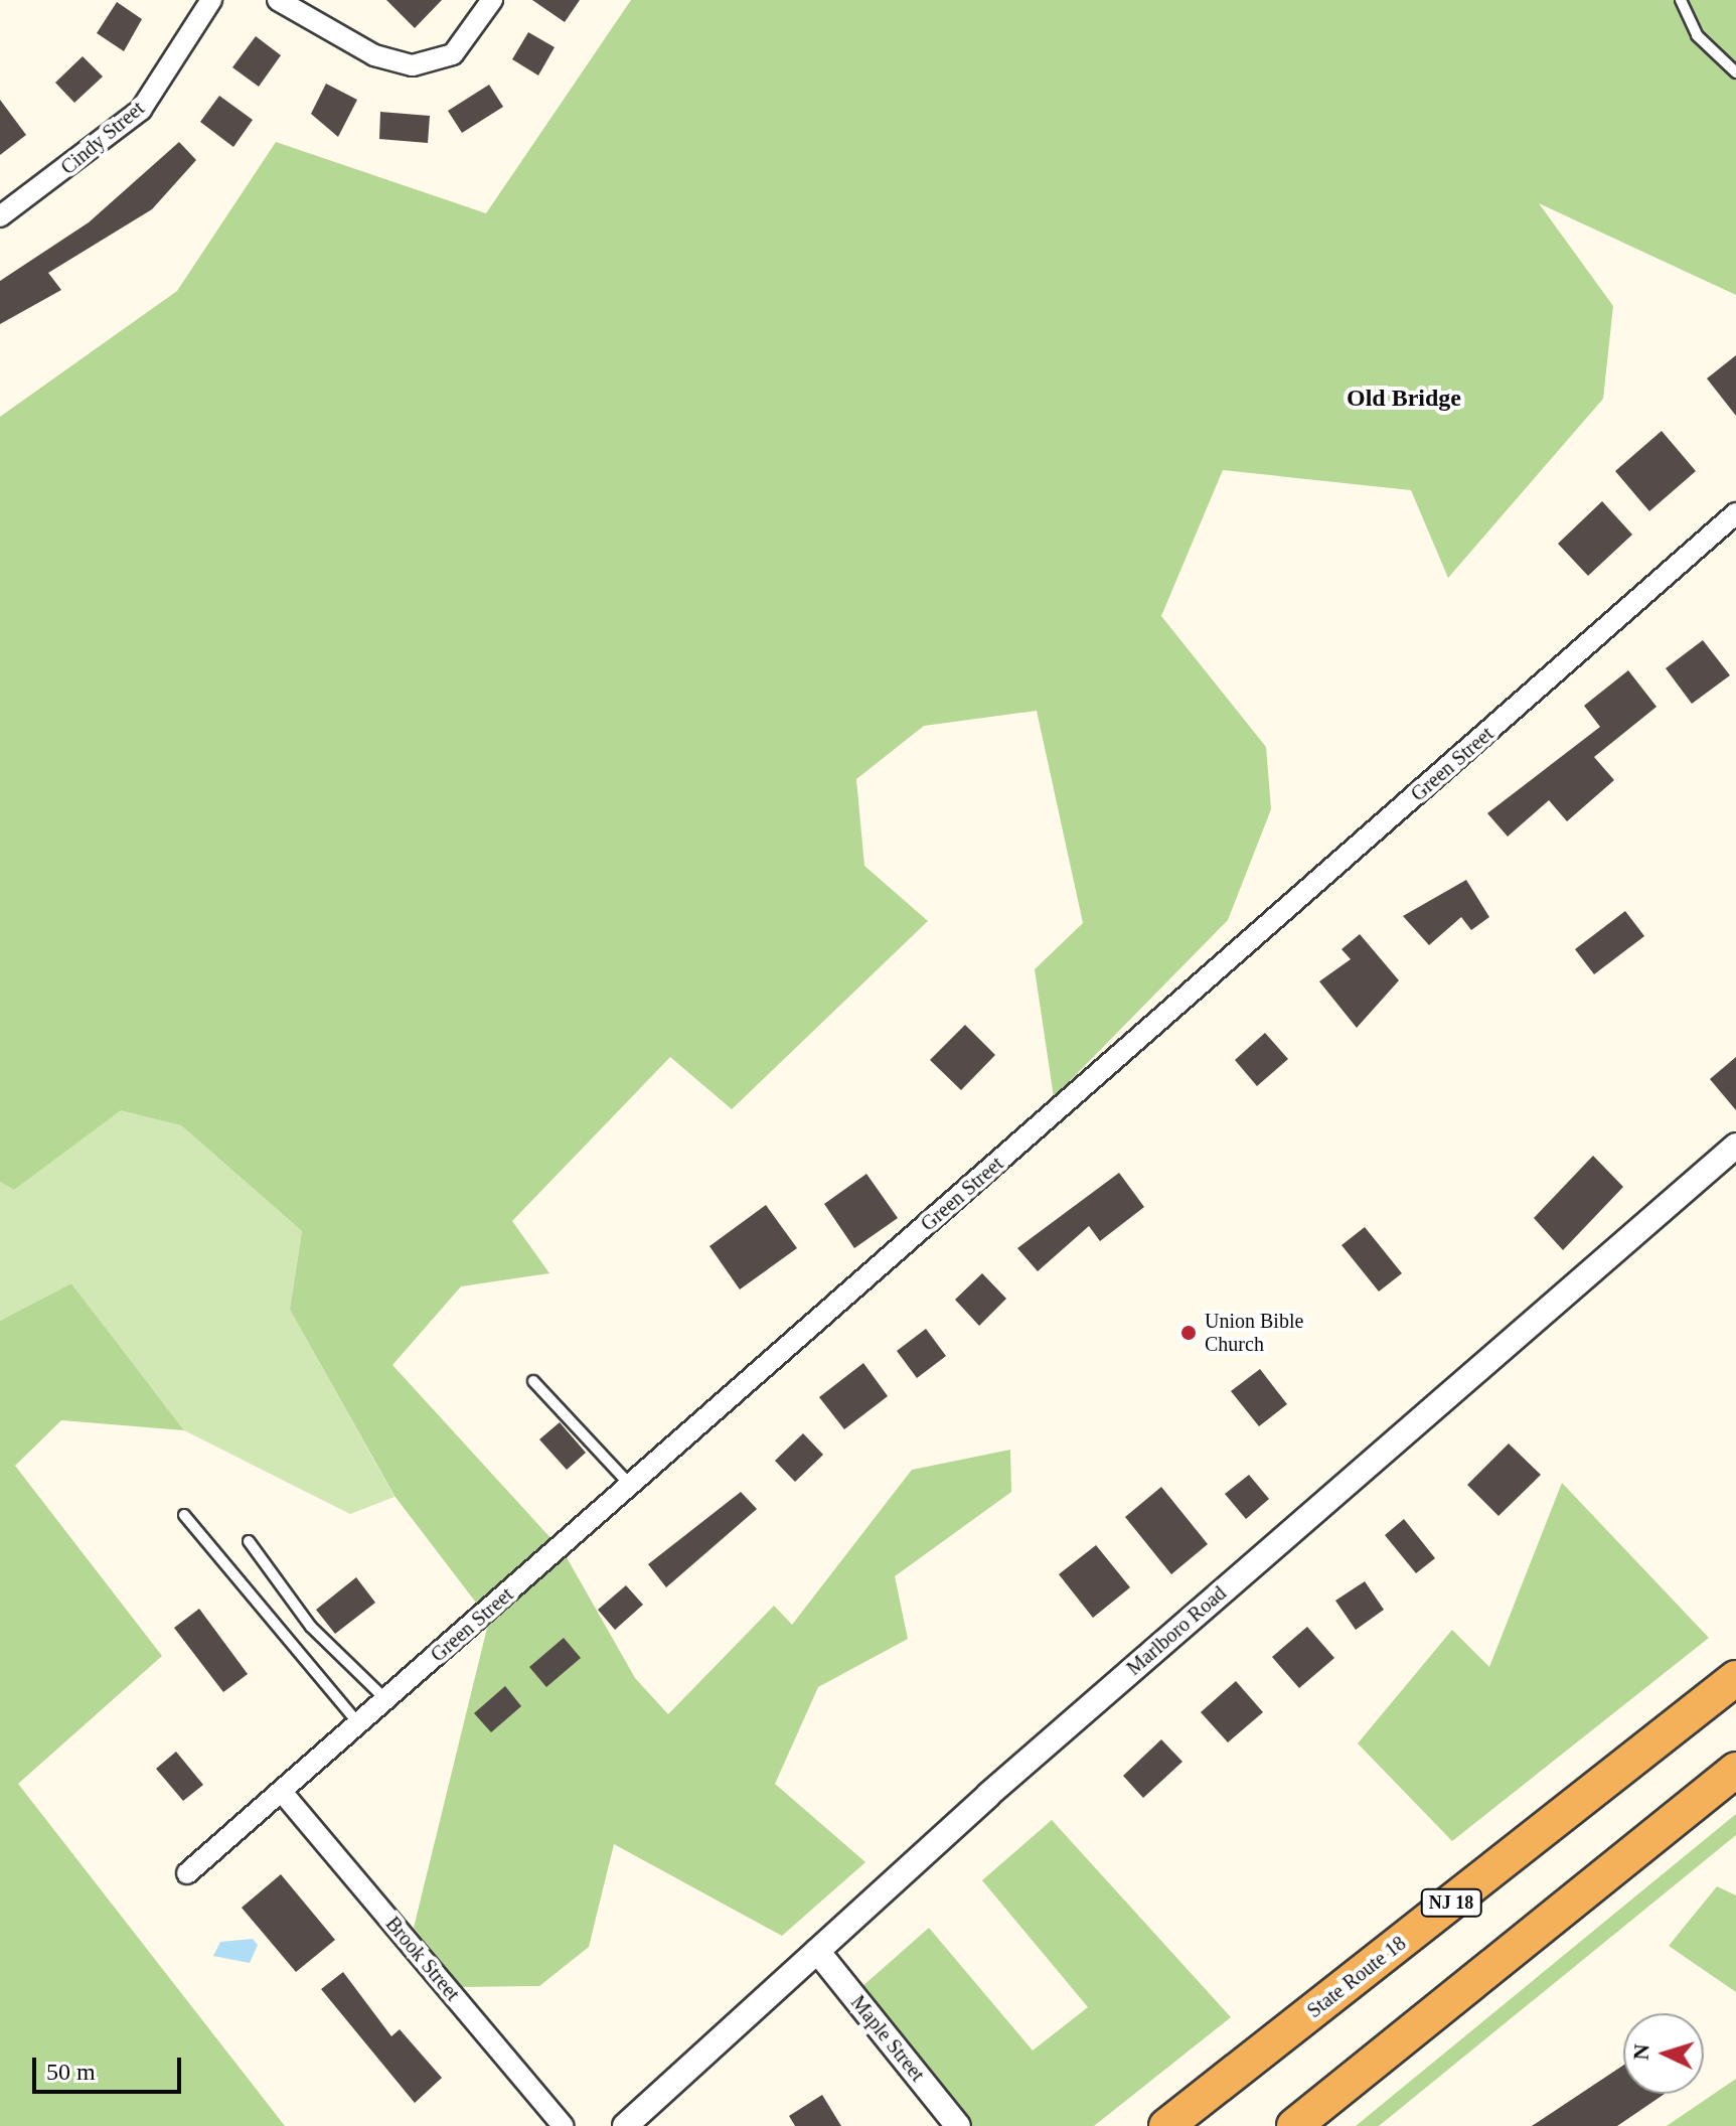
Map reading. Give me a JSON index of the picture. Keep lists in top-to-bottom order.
{
  "streets": {
    "highway": ["NJ 18", "State Route 18"],
    "street": [
      "Cindy Street",
      "Green Street",
      "Marlboro Road",
      "Brook Street",
      "Maple Street"
    ]
  },
  "crossings": [
    ["Green Street", "Brook Street"],
    ["Marlboro Road", "Maple Street"]
  ],
  "districts": ["Old Bridge"],
  "places": ["Union Bible Church"],
  "scale_bar": "50 m",
  "north": "left"
}
